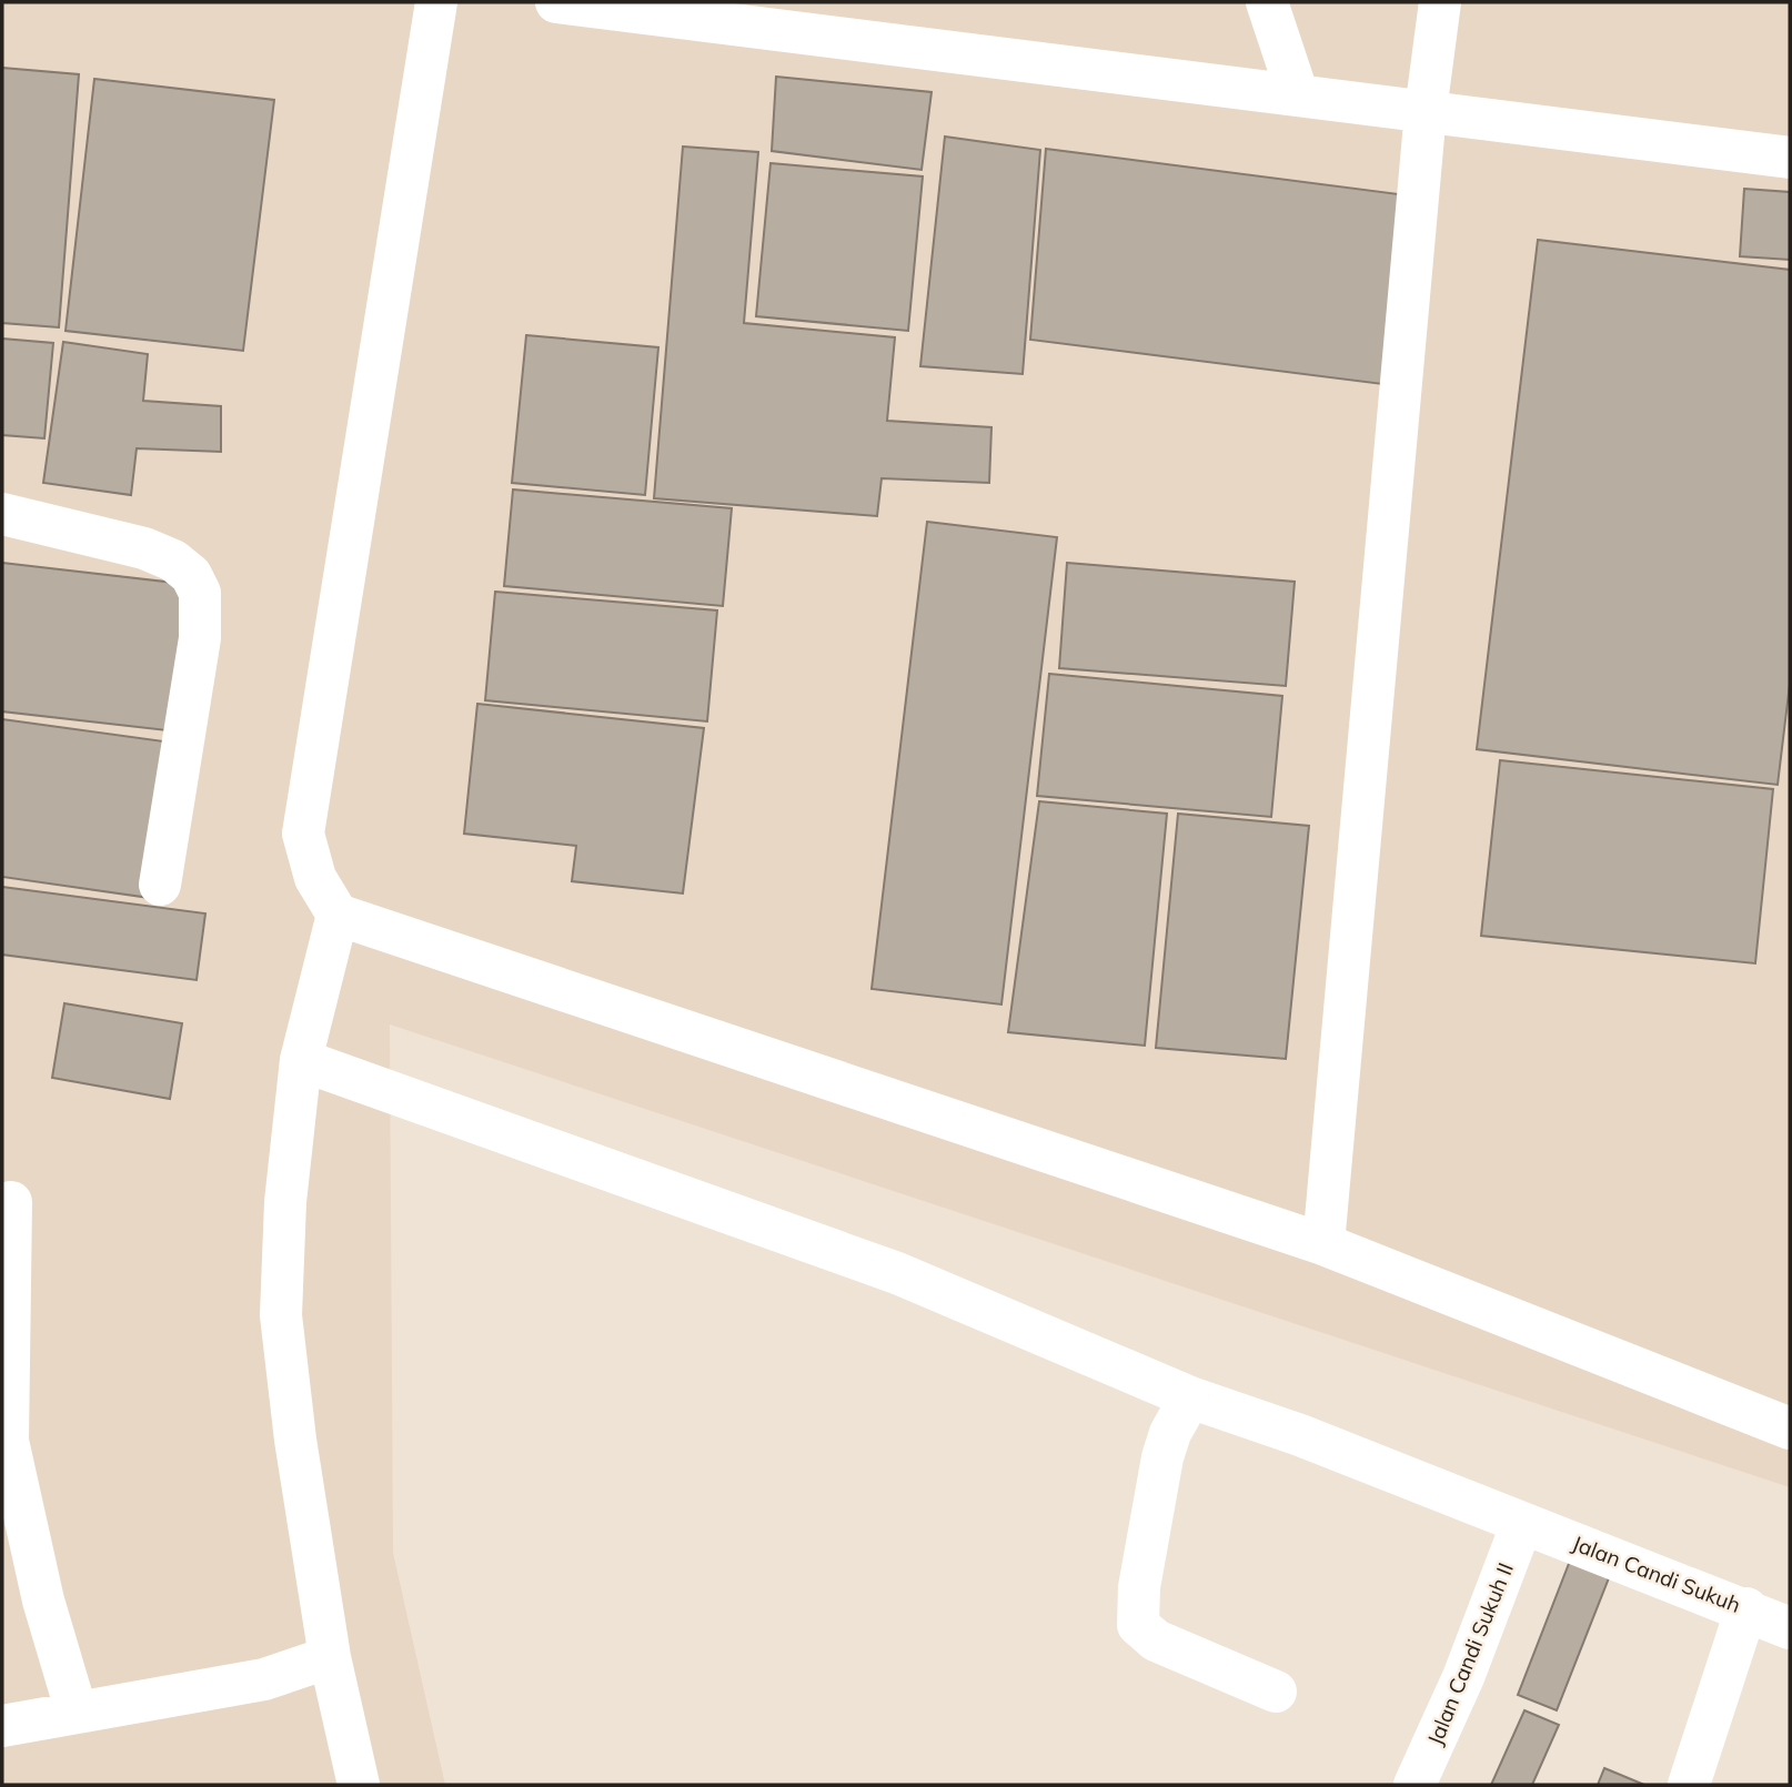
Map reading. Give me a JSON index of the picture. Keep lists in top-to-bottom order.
{
  "streets": {
    "street": ["Jalan Candi Sukuh", "Jalan Candi Sukuh II"]
  },
  "crossings": [
    ["Jalan Candi Sukuh", "Jalan Candi Sukuh II"]
  ]
}
